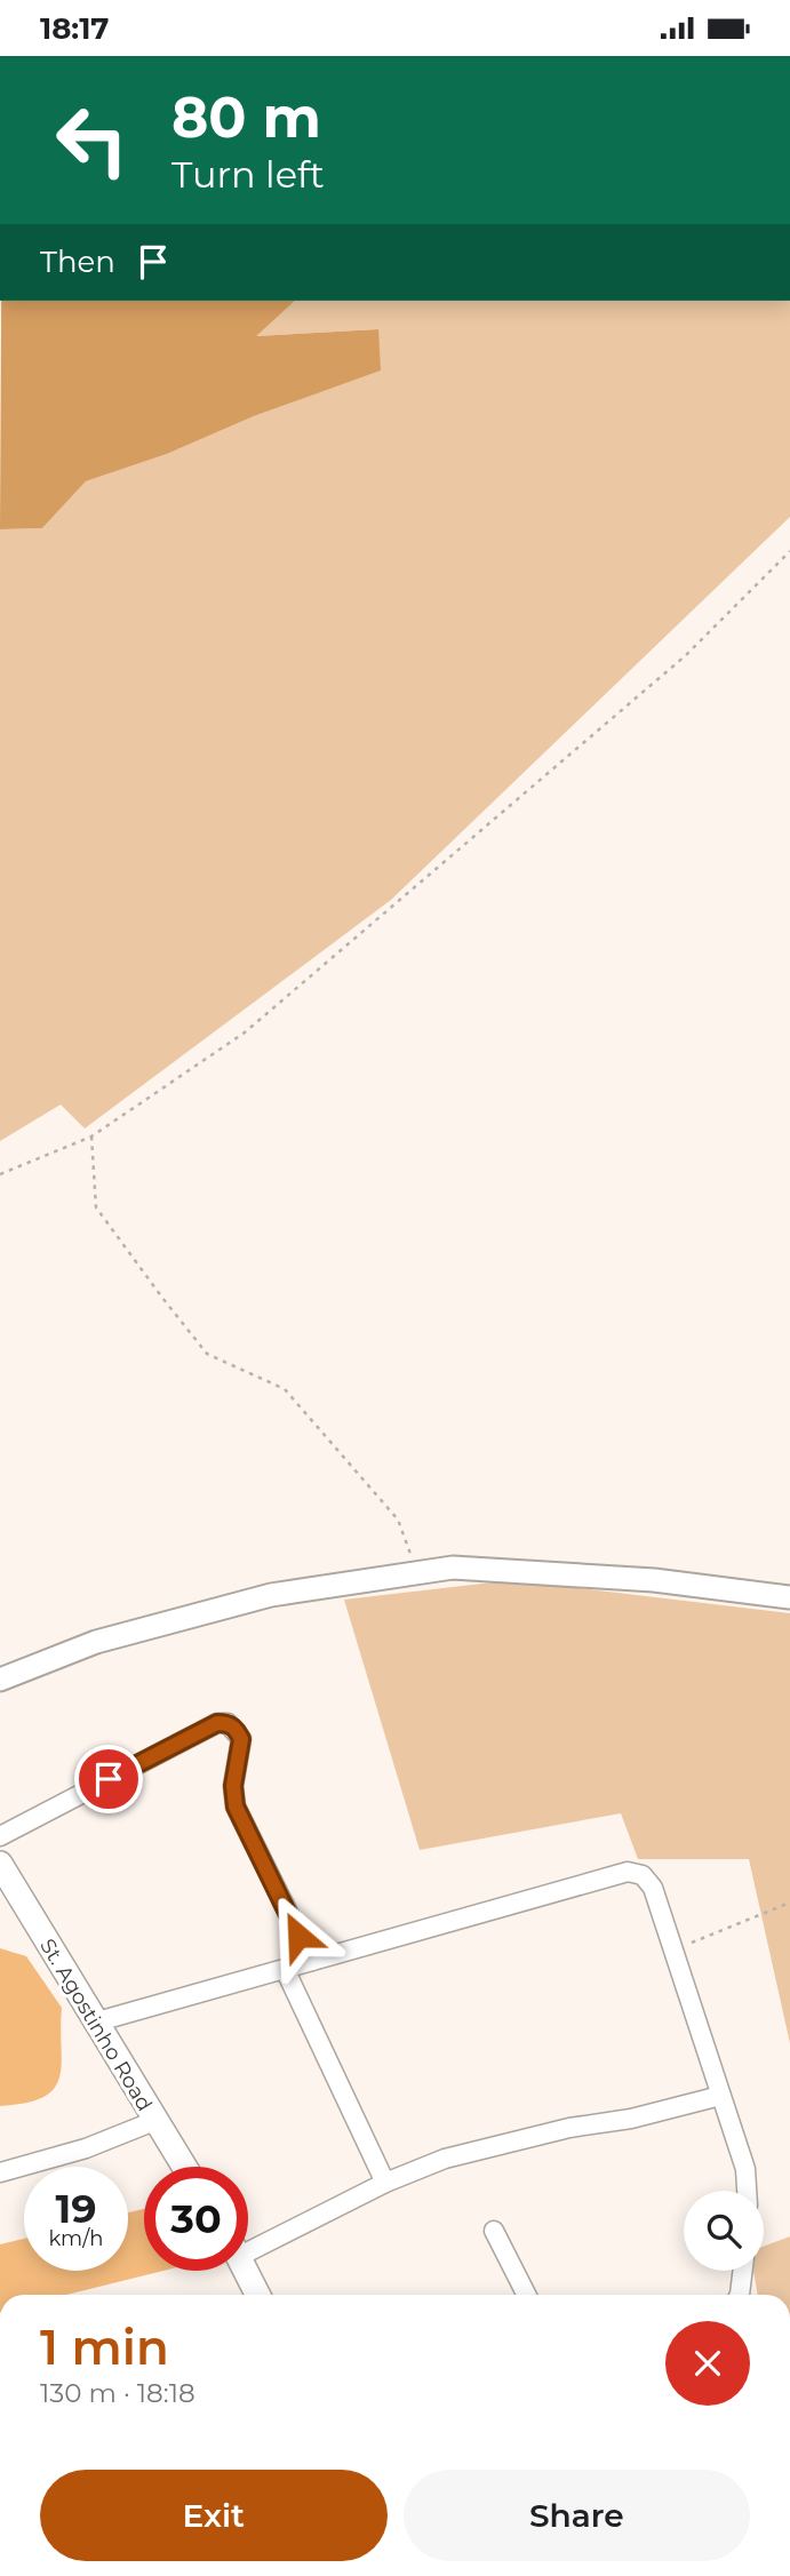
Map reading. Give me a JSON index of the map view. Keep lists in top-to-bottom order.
{
  "streets": {
    "main road": ["St. Agostinho Road"]
  },
  "page": {
    "status": "18:17",
    "turn": ["80 m", "Turn left"],
    "then": "Then",
    "speed": "19 km/h",
    "limit": "30",
    "heading": ["1 min", "130 m · 18:18"],
    "buttons": ["Exit", "Share"]
  }
}
